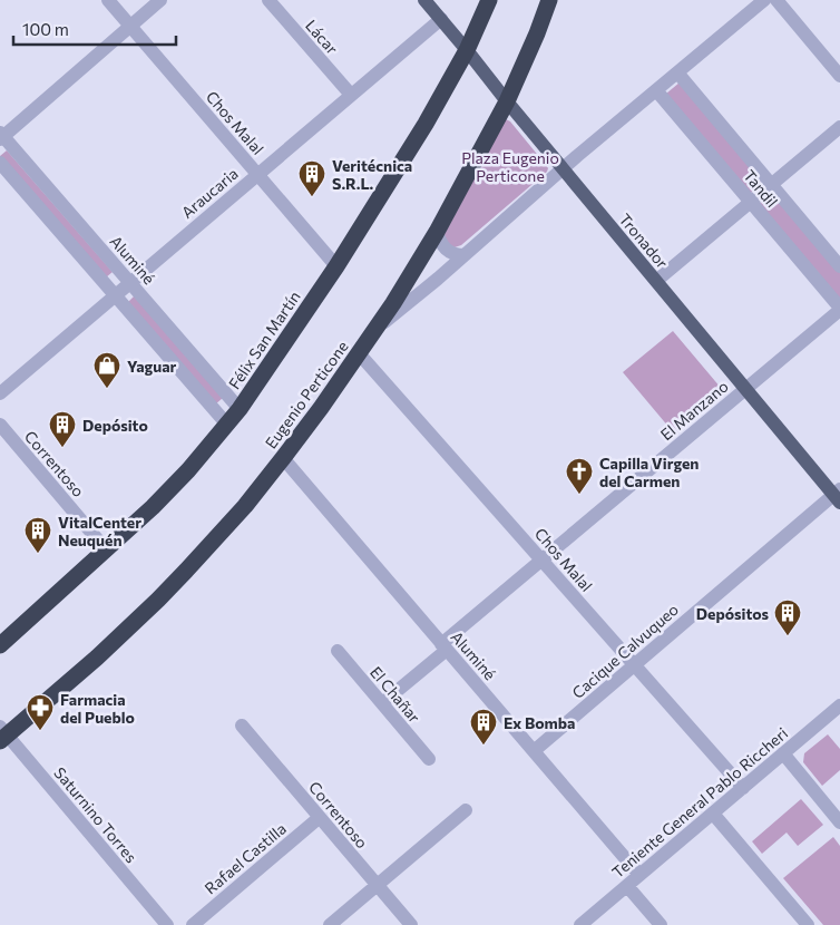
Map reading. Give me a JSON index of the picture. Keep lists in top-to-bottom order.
{
  "streets": {
    "highway": ["Félix San Martín", "Eugenio Perticone"],
    "main road": ["Tronador"],
    "street": [
      "Lácar",
      "Chos Malal",
      "Tandil",
      "Araucaria",
      "Aluminé",
      "El Manzano",
      "Correntoso",
      "Cacique Calvuqueo",
      "El Chañar",
      "Teniente General Pablo Riccheri",
      "Saturnino Torres",
      "Rafael Castilla"
    ]
  },
  "crossings": [
    ["Lácar", "Araucaria"],
    ["Chos Malal", "Araucaria"],
    ["Chos Malal", "Félix San Martín"],
    ["Chos Malal", "Eugenio Perticone"],
    ["Chos Malal", "El Manzano"],
    ["Chos Malal", "Cacique Calvuqueo"],
    ["Chos Malal", "Teniente General Pablo Riccheri"],
    ["Tandil", "El Manzano"],
    ["Araucaria", "Tronador"],
    ["Araucaria", "Aluminé"],
    ["Tronador", "Félix San Martín"],
    ["Tronador", "Eugenio Perticone"],
    ["Tronador", "El Manzano"],
    ["Tronador", "Cacique Calvuqueo"],
    ["Aluminé", "Félix San Martín"],
    ["Aluminé", "Eugenio Perticone"],
    ["Aluminé", "El Manzano"],
    ["Aluminé", "Cacique Calvuqueo"],
    ["Aluminé", "Teniente General Pablo Riccheri"],
    ["Félix San Martín", "Correntoso"],
    ["Eugenio Perticone", "Saturnino Torres"],
    ["El Manzano", "El Chañar"],
    ["Correntoso", "Rafael Castilla"]
  ],
  "parks": ["Plaza Eugenio Perticone"],
  "places": {
    "building": [
      "Veritécnica S.R.L.",
      "Depósito",
      "VitalCenter Neuquén",
      "Depósitos",
      "Ex Bomba"
    ],
    "shop": ["Yaguar"],
    "church": ["Capilla Virgen del Carmen"],
    "pharmacy": ["Farmacia del Pueblo"]
  },
  "scale_bar": "100 m"
}
